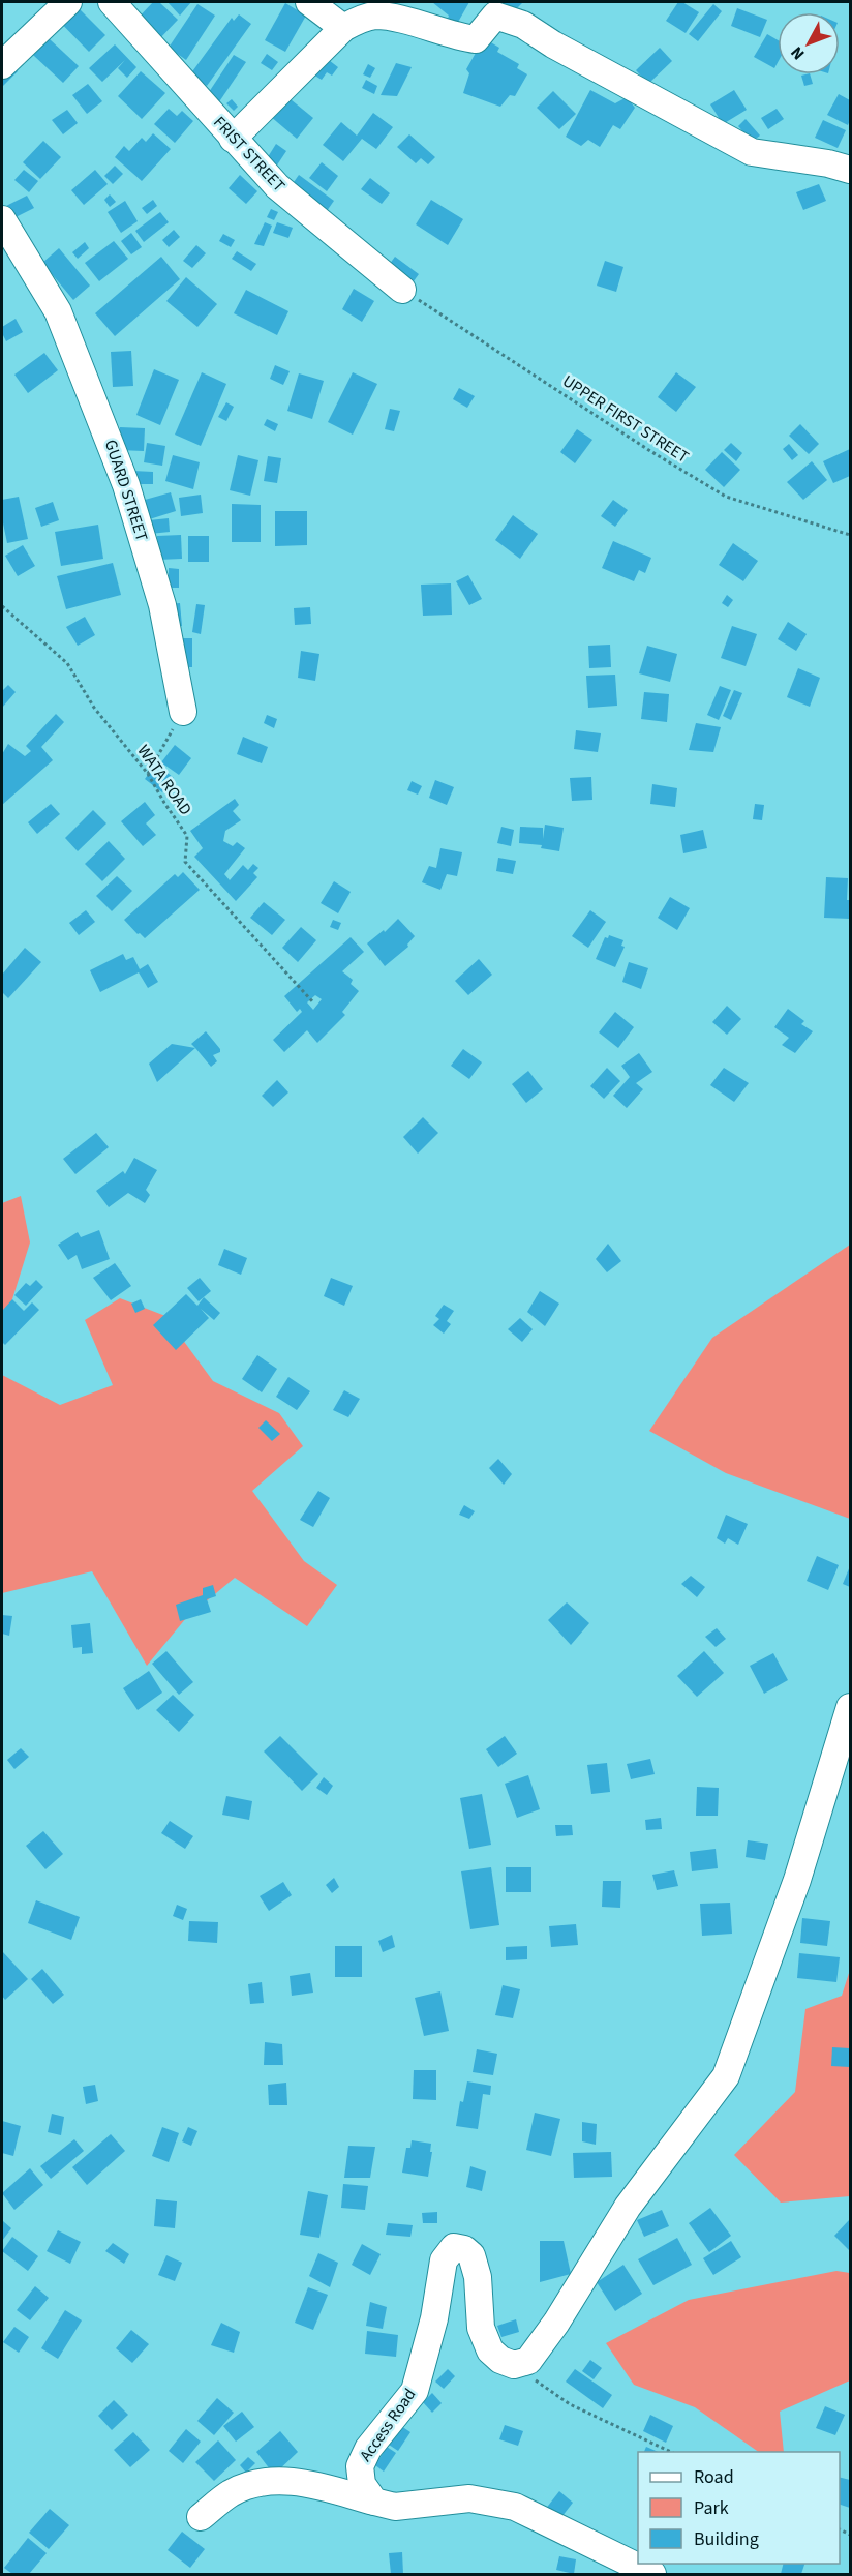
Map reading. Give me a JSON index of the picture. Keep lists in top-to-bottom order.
{
  "streets": {
    "street": ["FRIST STREET", "GUARD STREET", "Access Road"],
    "path": ["UPPER FIRST STREET", "WATA ROAD"]
  },
  "crossings": [
    ["FRIST STREET", "UPPER FIRST STREET"]
  ],
  "legend": ["Road", "Park", "Building"],
  "north": "bottom left"
}
